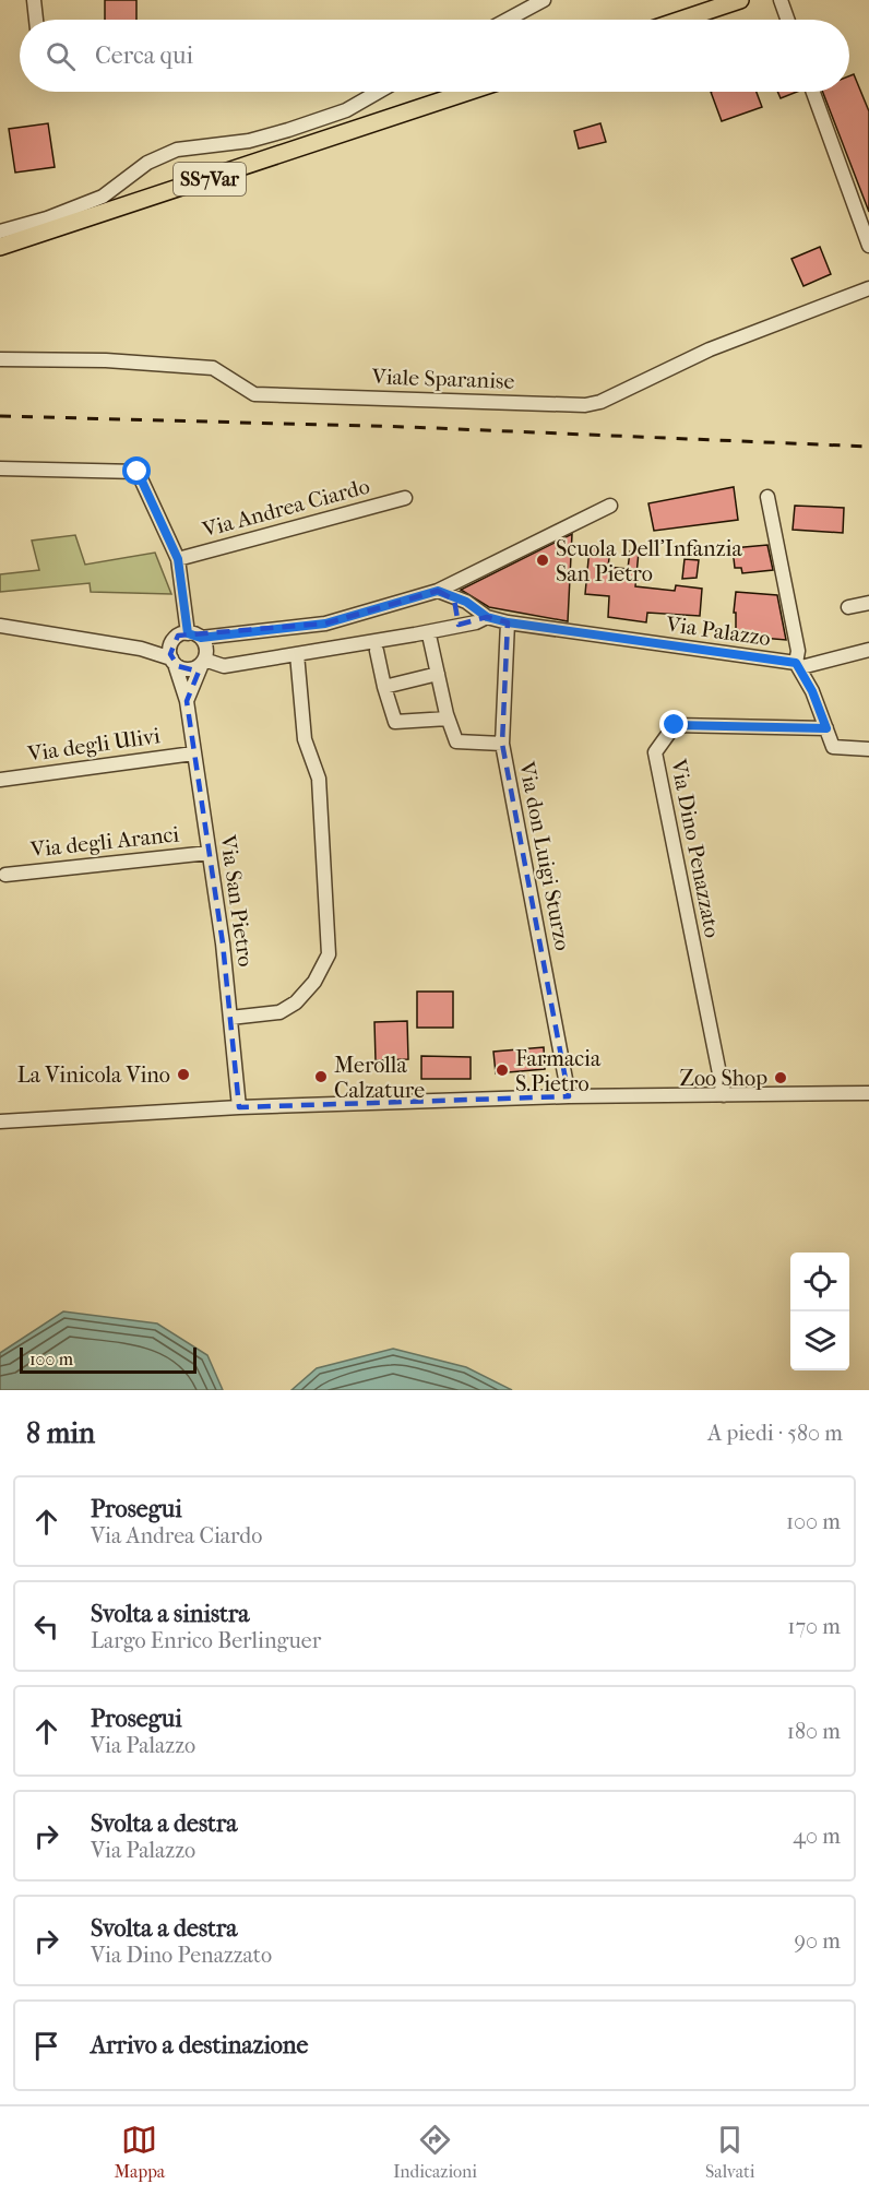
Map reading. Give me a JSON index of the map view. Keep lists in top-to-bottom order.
{
  "streets": {
    "main road": ["SS7Var"],
    "street": [
      "Viale Sparanise",
      "Via Andrea Ciardo",
      "Via Palazzo",
      "Via degli Ulivi",
      "Via degli Aranci",
      "Via Dino Penazzato",
      "Via don Luigi Sturzo",
      "Via San Pietro"
    ]
  },
  "crossings": [
    ["Via Palazzo", "Via don Luigi Sturzo"],
    ["Via degli Ulivi", "Via San Pietro"],
    ["Via degli Aranci", "Via San Pietro"]
  ],
  "places": [
    "Scuola Dell'Infanzia San Pietro",
    "Farmacia S.Pietro",
    "La Vinicola Vino",
    "Merolla Calzature",
    "Zoo Shop"
  ],
  "scale_bar": "100 m",
  "page": {
    "search": "Cerca qui",
    "scale": "100 m",
    "heading": ["8 min", "A piedi · 580 m"],
    "list": [
      ["Prosegui", "Via Andrea Ciardo", "100 m"],
      ["Svolta a sinistra", "Largo Enrico Berlinguer", "170 m"],
      ["Prosegui", "Via Palazzo", "180 m"],
      ["Svolta a destra", "Via Palazzo", "40 m"],
      ["Svolta a destra", "Via Dino Penazzato", "90 m"],
      "Arrivo a destinazione"
    ],
    "nav": ["Mappa", "Indicazioni", "Salvati"]
  }
}
